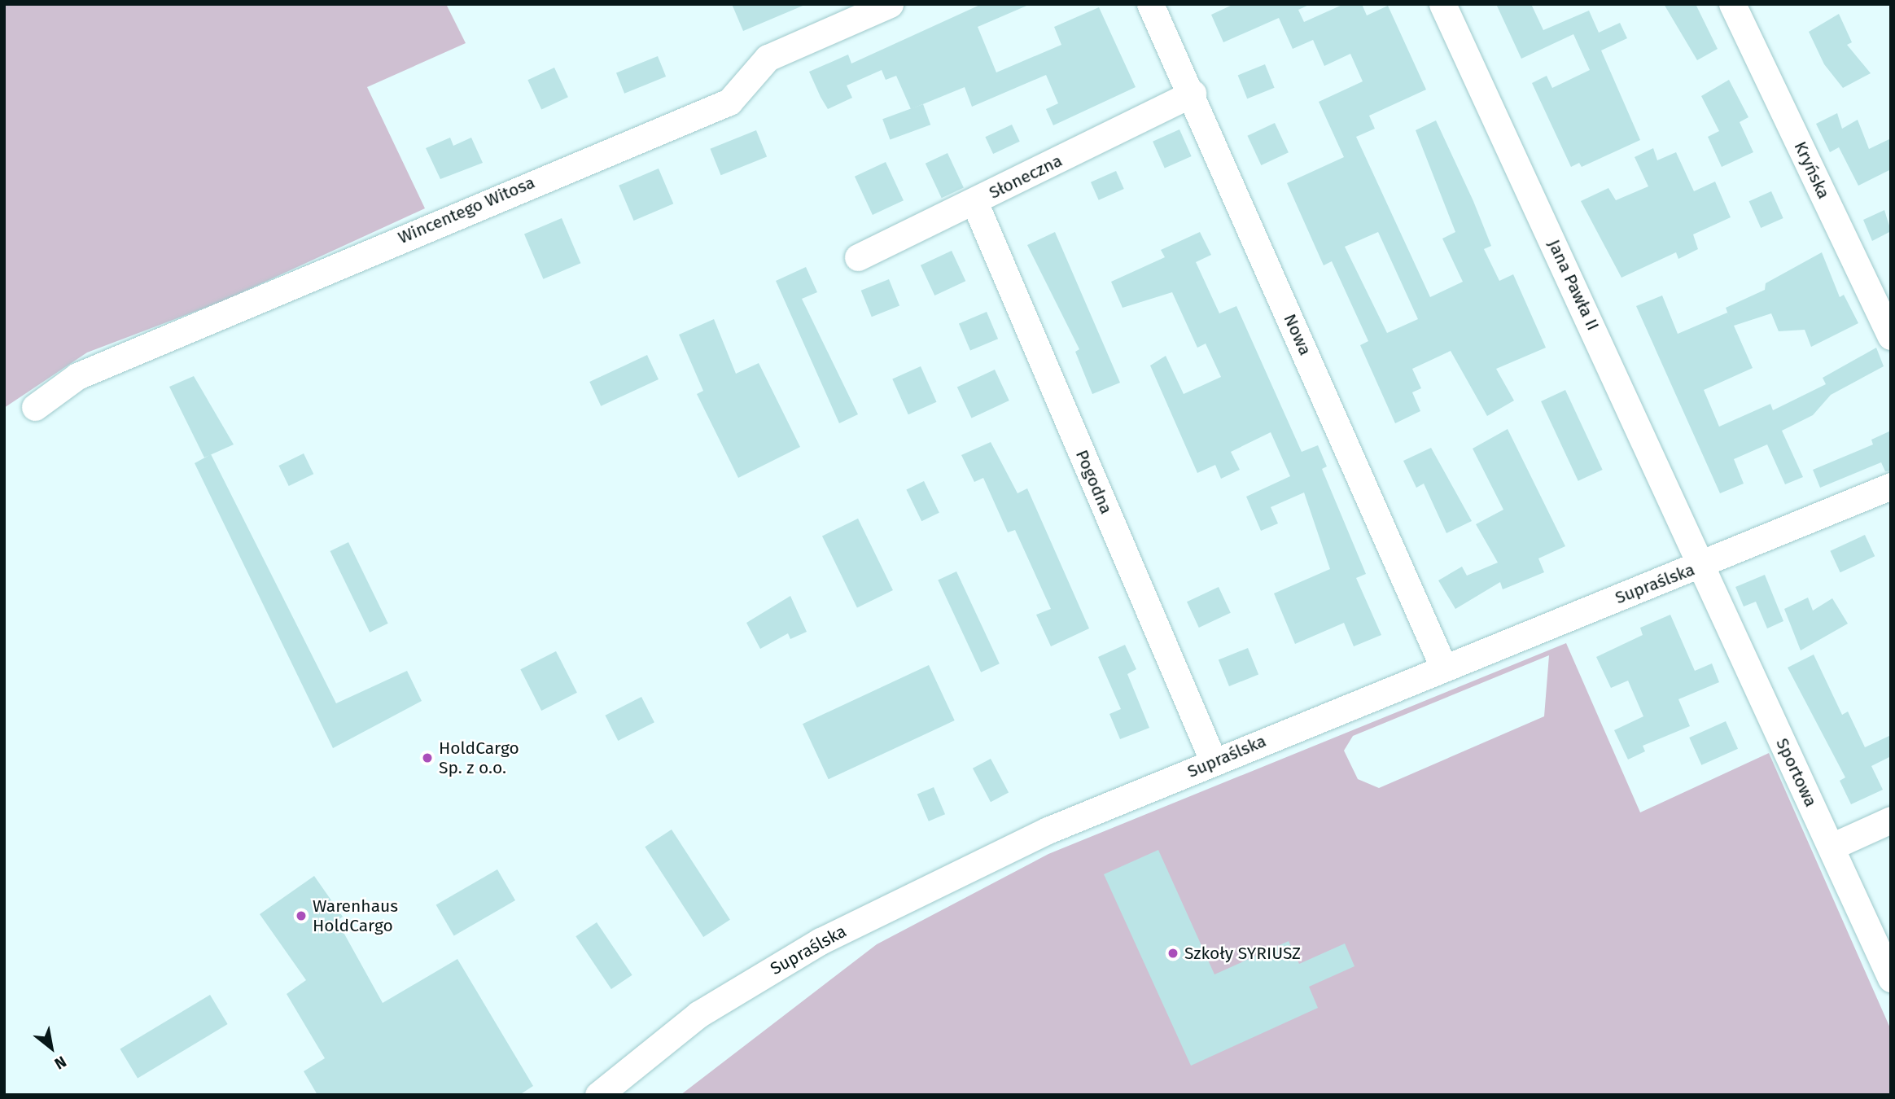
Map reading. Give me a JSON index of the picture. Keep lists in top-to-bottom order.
{
  "streets": {
    "street": [
      "Kryńska",
      "Słoneczna",
      "Wincentego Witosa",
      "Jana Pawła II",
      "Nowa",
      "Pogodna",
      "Supraślska",
      "Sportowa"
    ]
  },
  "crossings": [
    ["Słoneczna", "Nowa"],
    ["Słoneczna", "Pogodna"],
    ["Jana Pawła II", "Supraślska"],
    ["Jana Pawła II", "Sportowa"],
    ["Nowa", "Supraślska"],
    ["Pogodna", "Supraślska"],
    ["Supraślska", "Sportowa"]
  ],
  "places": ["HoldCargo Sp. z o.o.", "Warenhaus HoldCargo", "Szkoły SYRIUSZ"],
  "north": "bottom right"
}
